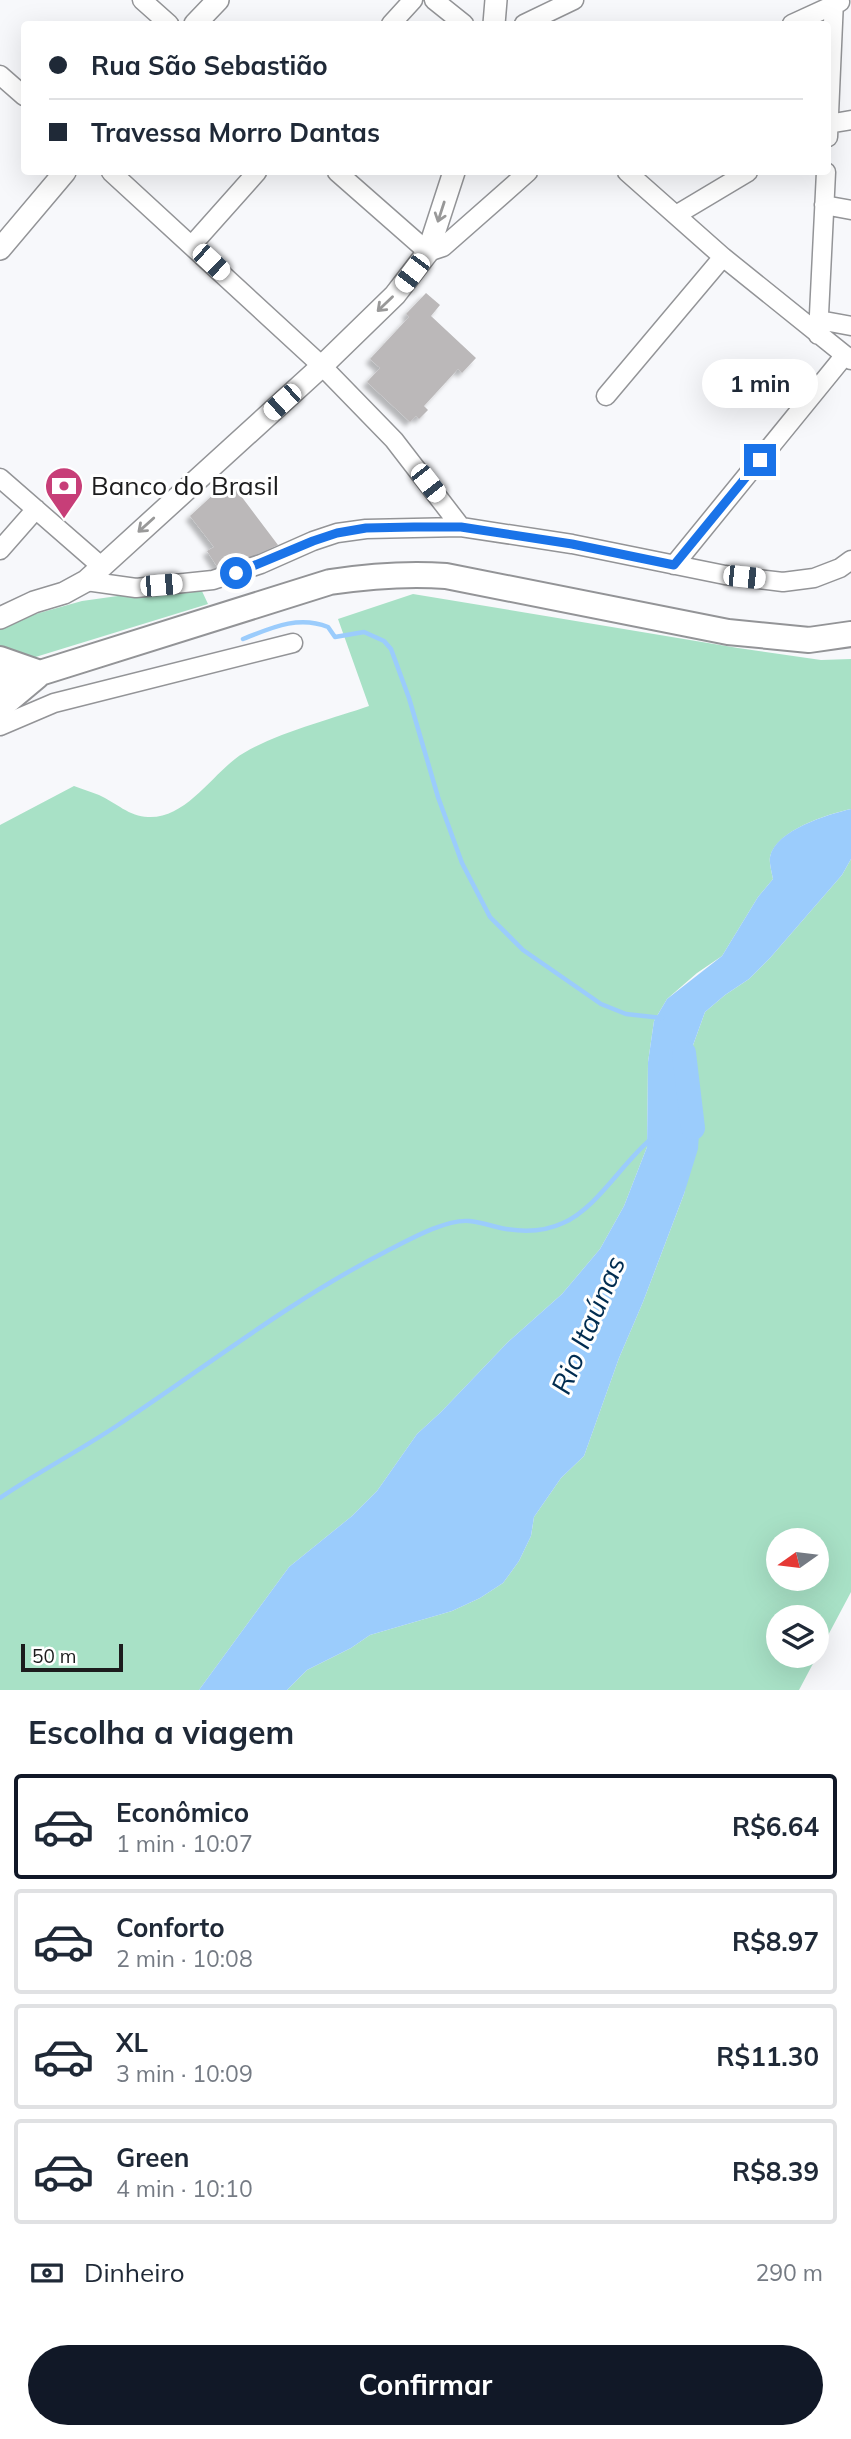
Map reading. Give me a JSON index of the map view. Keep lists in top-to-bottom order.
{
  "water": ["Rio Itaúnas"],
  "places": {
    "bank": ["Banco do Brasil"]
  },
  "scale_bar": "50 m",
  "north": "left",
  "page": {
    "banner": ["Rua São Sebastião", "Travessa Morro Dantas"],
    "bubble": "1 min",
    "scale": "50 m",
    "heading": "Escolha a viagem",
    "list": [
      {
        "name": "Econômico",
        "note": "1 min · 10:07",
        "value": "R$6.64"
      },
      {
        "name": "Conforto",
        "note": "2 min · 10:08",
        "value": "R$8.97"
      },
      {
        "name": "XL",
        "note": "3 min · 10:09",
        "value": "R$11.30"
      },
      {
        "name": "Green",
        "note": "4 min · 10:10",
        "value": "R$8.39"
      }
    ],
    "pay": ["Dinheiro", "290 m"],
    "buttons": "Confirmar"
  }
}
